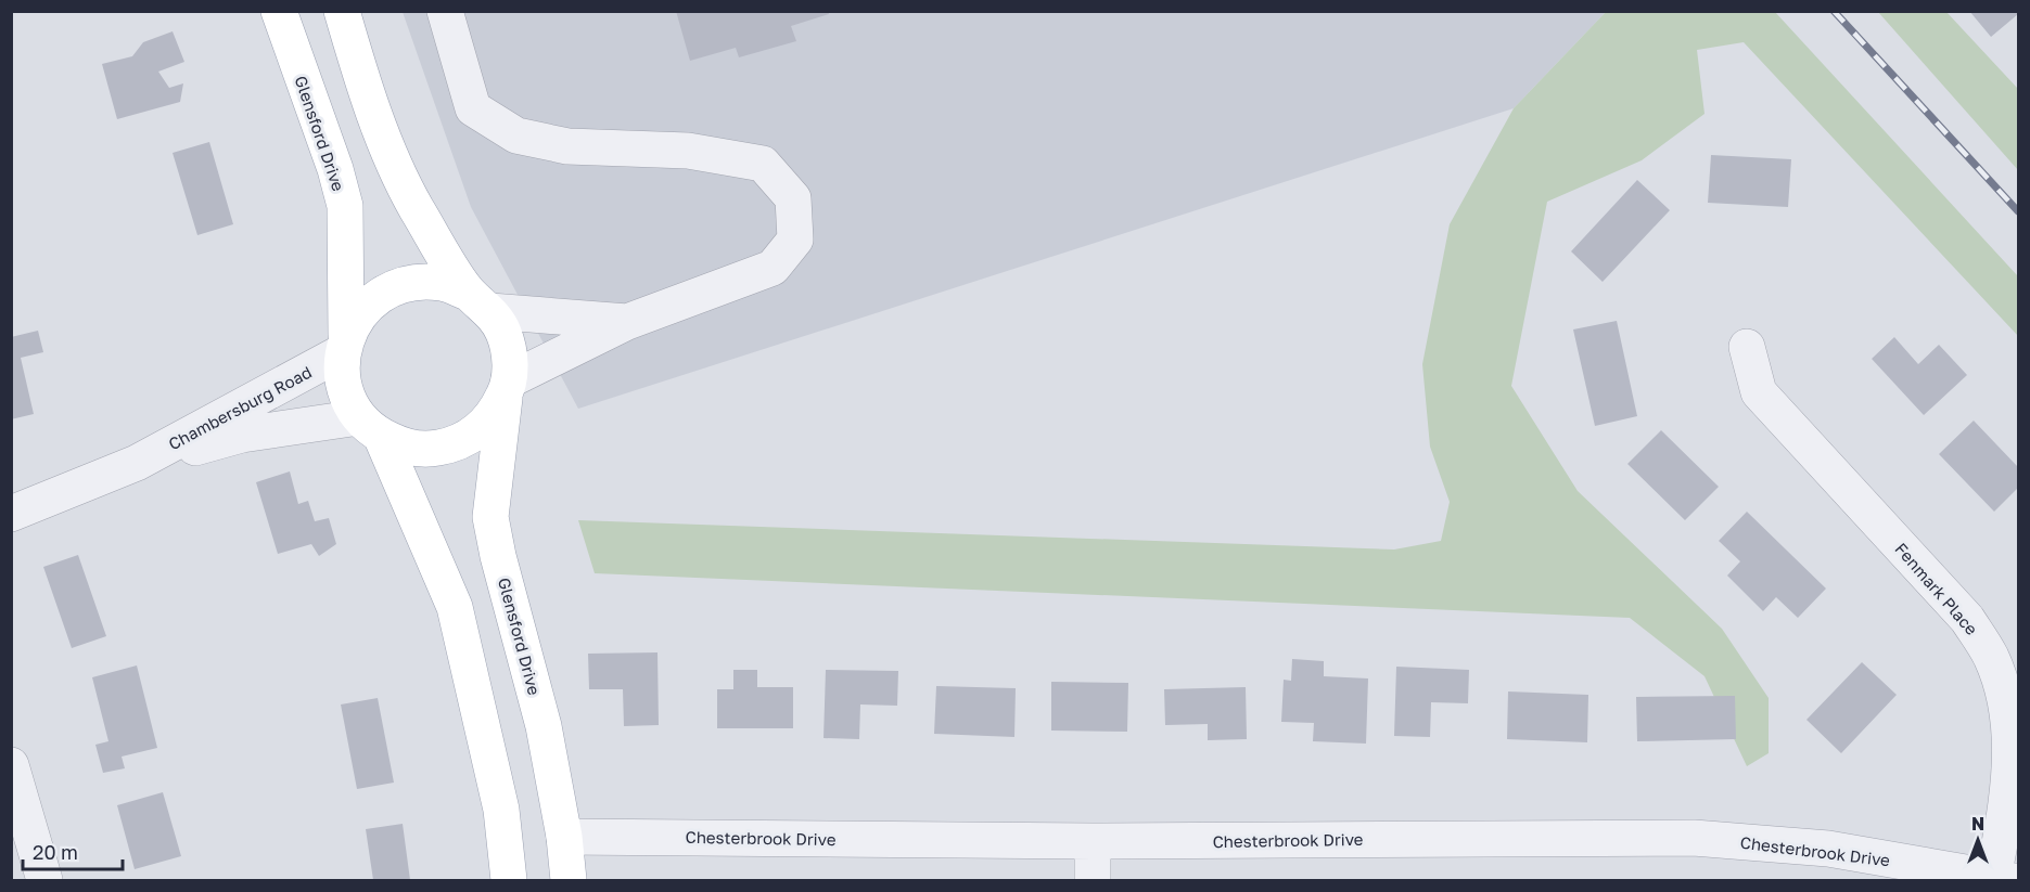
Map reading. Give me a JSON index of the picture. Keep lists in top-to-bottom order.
{
  "streets": {
    "main road": ["Glensford Drive"],
    "street": ["Chambersburg Road", "Fenmark Place", "Chesterbrook Drive"]
  },
  "crossings": [
    ["Glensford Drive", "Chambersburg Road"],
    ["Glensford Drive", "Chesterbrook Drive"],
    ["Fenmark Place", "Chesterbrook Drive"]
  ],
  "scale_bar": "20 m",
  "north": "top"
}
